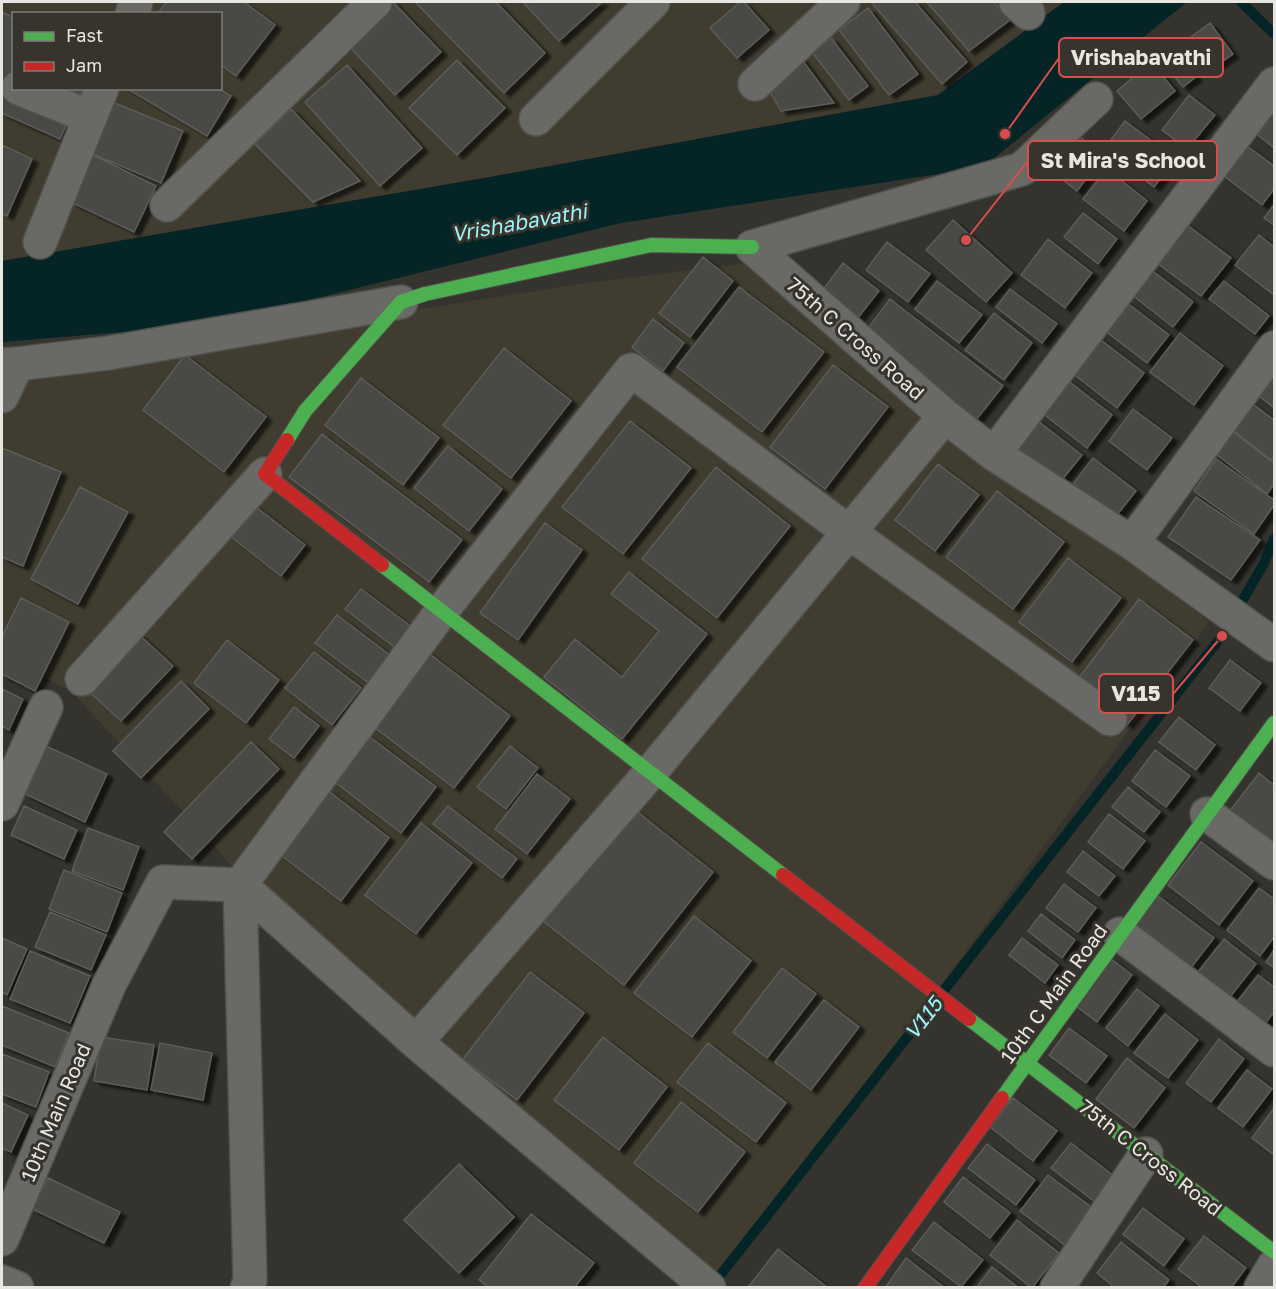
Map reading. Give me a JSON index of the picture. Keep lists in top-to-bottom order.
{
  "streets": {
    "street": ["75th C Cross Road", "10th C Main Road", "10th Main Road"]
  },
  "crossings": [
    ["75th C Cross Road", "10th C Main Road"]
  ],
  "water": ["Vrishabavathi", "V115"],
  "places": ["Vrishabavathi", "St Mira's School", "V115"],
  "legend": ["Fast", "Jam"]
}
